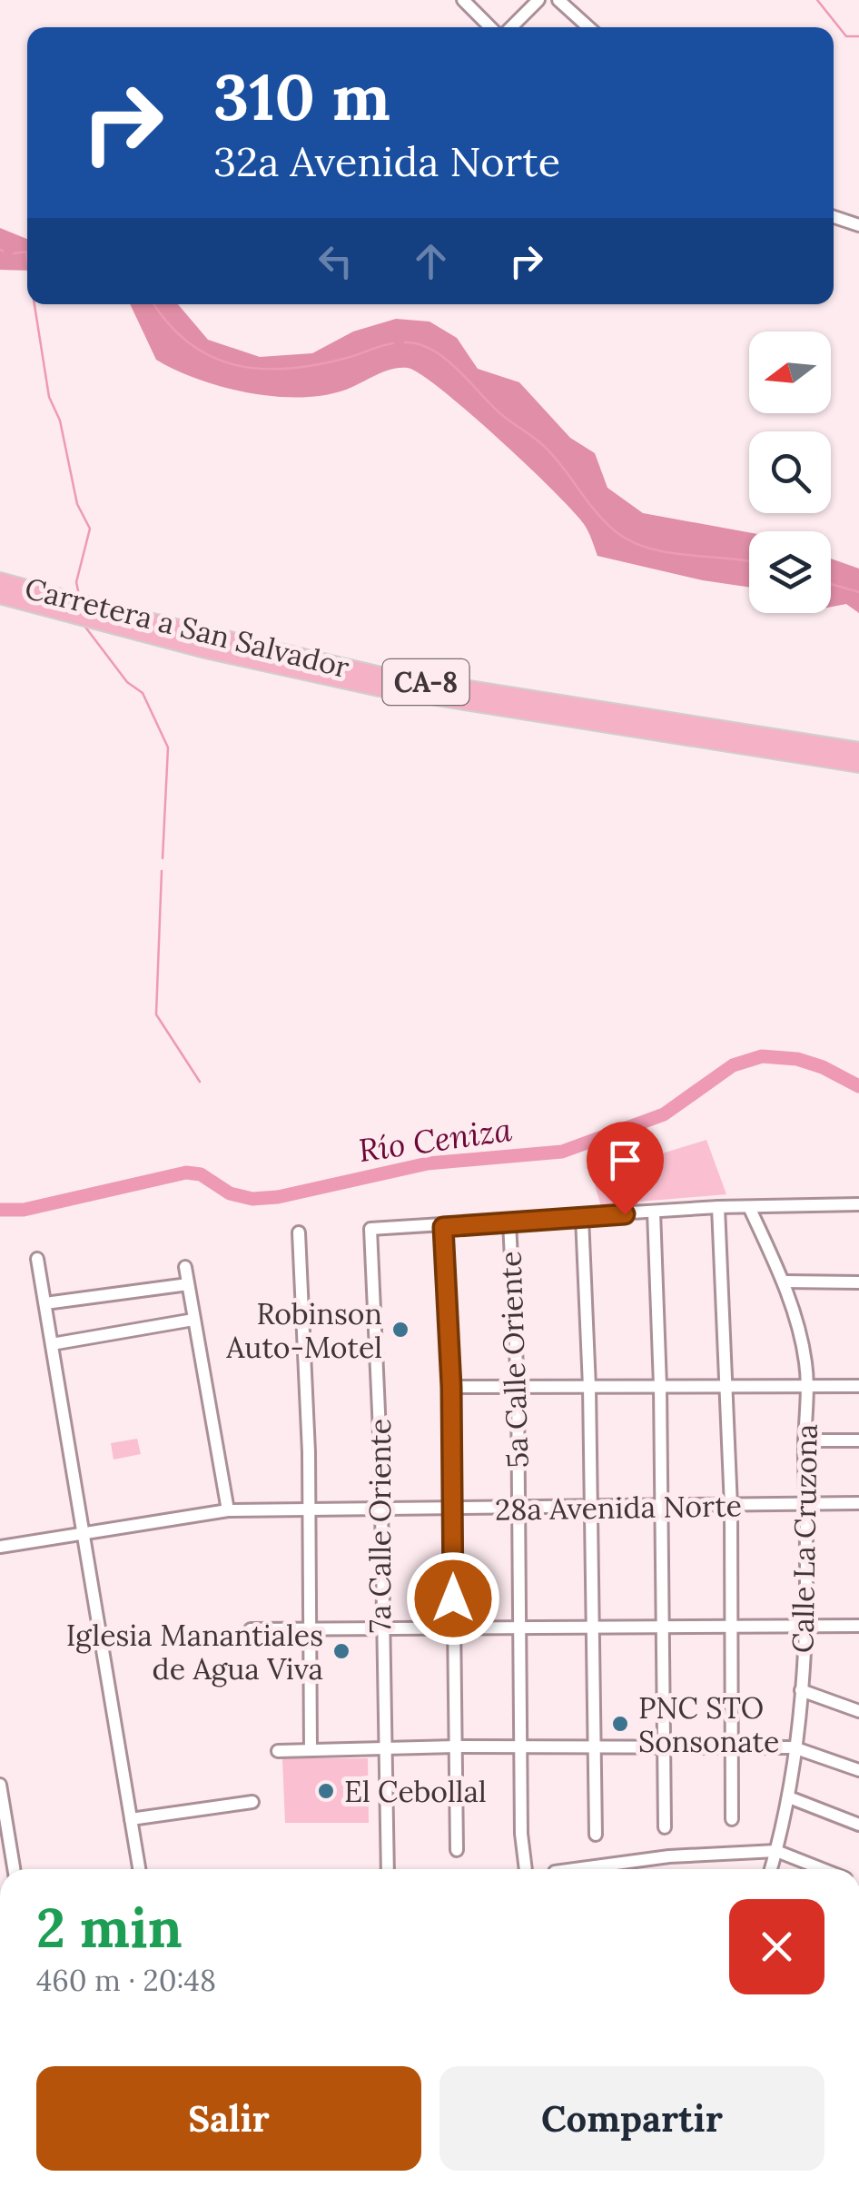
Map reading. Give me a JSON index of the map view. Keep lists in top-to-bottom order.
{
  "streets": {
    "highway": ["Carretera a San Salvador", "CA-8"],
    "street": [
      "5a Calle Oriente",
      "28a Avenida Norte",
      "7a Calle Oriente",
      "Calle La Cruzona"
    ]
  },
  "crossings": [
    ["5a Calle Oriente", "28a Avenida Norte"],
    ["28a Avenida Norte", "7a Calle Oriente"],
    ["28a Avenida Norte", "Calle La Cruzona"]
  ],
  "water": ["Río Ceniza"],
  "places": [
    "Robinson Auto-Motel",
    "Iglesia Manantiales de Agua Viva",
    "PNC STO Sonsonate",
    "El Cebollal"
  ],
  "north": "left",
  "page": {
    "turn": ["310 m", "32a Avenida Norte"],
    "heading": ["2 min", "460 m · 20:48"],
    "buttons": ["Salir", "Compartir"]
  }
}
